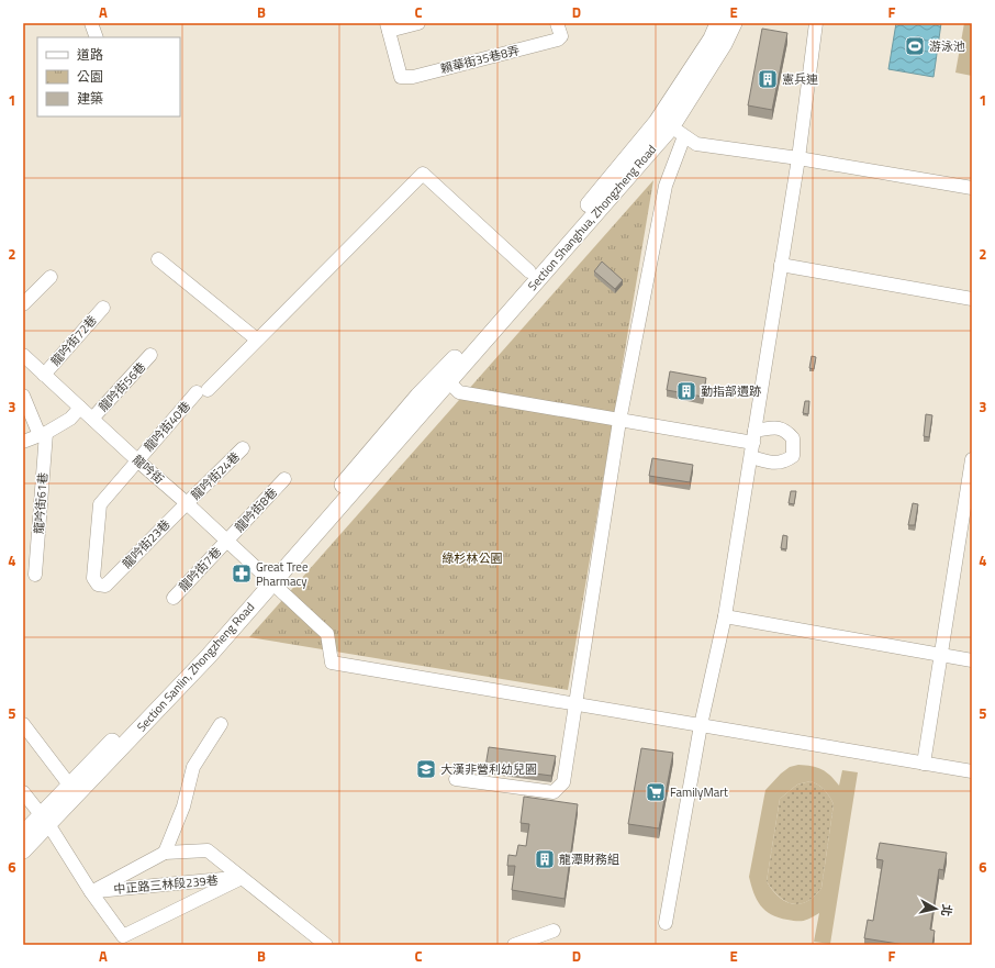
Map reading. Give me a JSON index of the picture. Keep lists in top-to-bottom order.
{
  "streets": {
    "main road": ["Section Shanghua, Zhongzheng Road", "Section Sanlin, Zhongzheng Road"],
    "street": [
      "賴華街35巷8弄",
      "龍吟街72巷",
      "龍吟街56巷",
      "龍吟街40巷",
      "龍吟街",
      "龍吟街24巷",
      "龍吟街61巷",
      "龍吟街8巷",
      "龍吟街23巷",
      "龍吟街7巷",
      "中正路三林段239巷"
    ]
  },
  "crossings": [
    ["Section Shanghua, Zhongzheng Road", "龍吟街40巷"],
    ["Section Shanghua, Zhongzheng Road", "Section Sanlin, Zhongzheng Road"],
    ["龍吟街72巷", "龍吟街"],
    ["龍吟街56巷", "龍吟街"],
    ["龍吟街40巷", "龍吟街"],
    ["龍吟街40巷", "龍吟街23巷"],
    ["龍吟街", "龍吟街24巷"],
    ["龍吟街", "龍吟街8巷"],
    ["龍吟街", "龍吟街23巷"],
    ["龍吟街", "龍吟街7巷"],
    ["龍吟街", "Section Sanlin, Zhongzheng Road"],
    ["龍吟街24巷", "龍吟街23巷"],
    ["龍吟街8巷", "龍吟街7巷"]
  ],
  "parks": ["綠杉林公園"],
  "places": {
    "sports": ["游泳池"],
    "building": ["憲兵連", "勤指部遺跡", "龍潭財務組"],
    "pharmacy": ["Great Tree Pharmacy"],
    "school or university": ["大漢非營利幼兒園"],
    "supermarket": ["FamilyMart"]
  },
  "legend": ["道路", "公園", "建築"],
  "north": "right",
  "grid": {
    "columns": [
      "A",
      "B",
      "C",
      "D",
      "E",
      "F"
    ],
    "rows": [
      "1",
      "2",
      "3",
      "4",
      "5",
      "6"
    ]
  }
}
